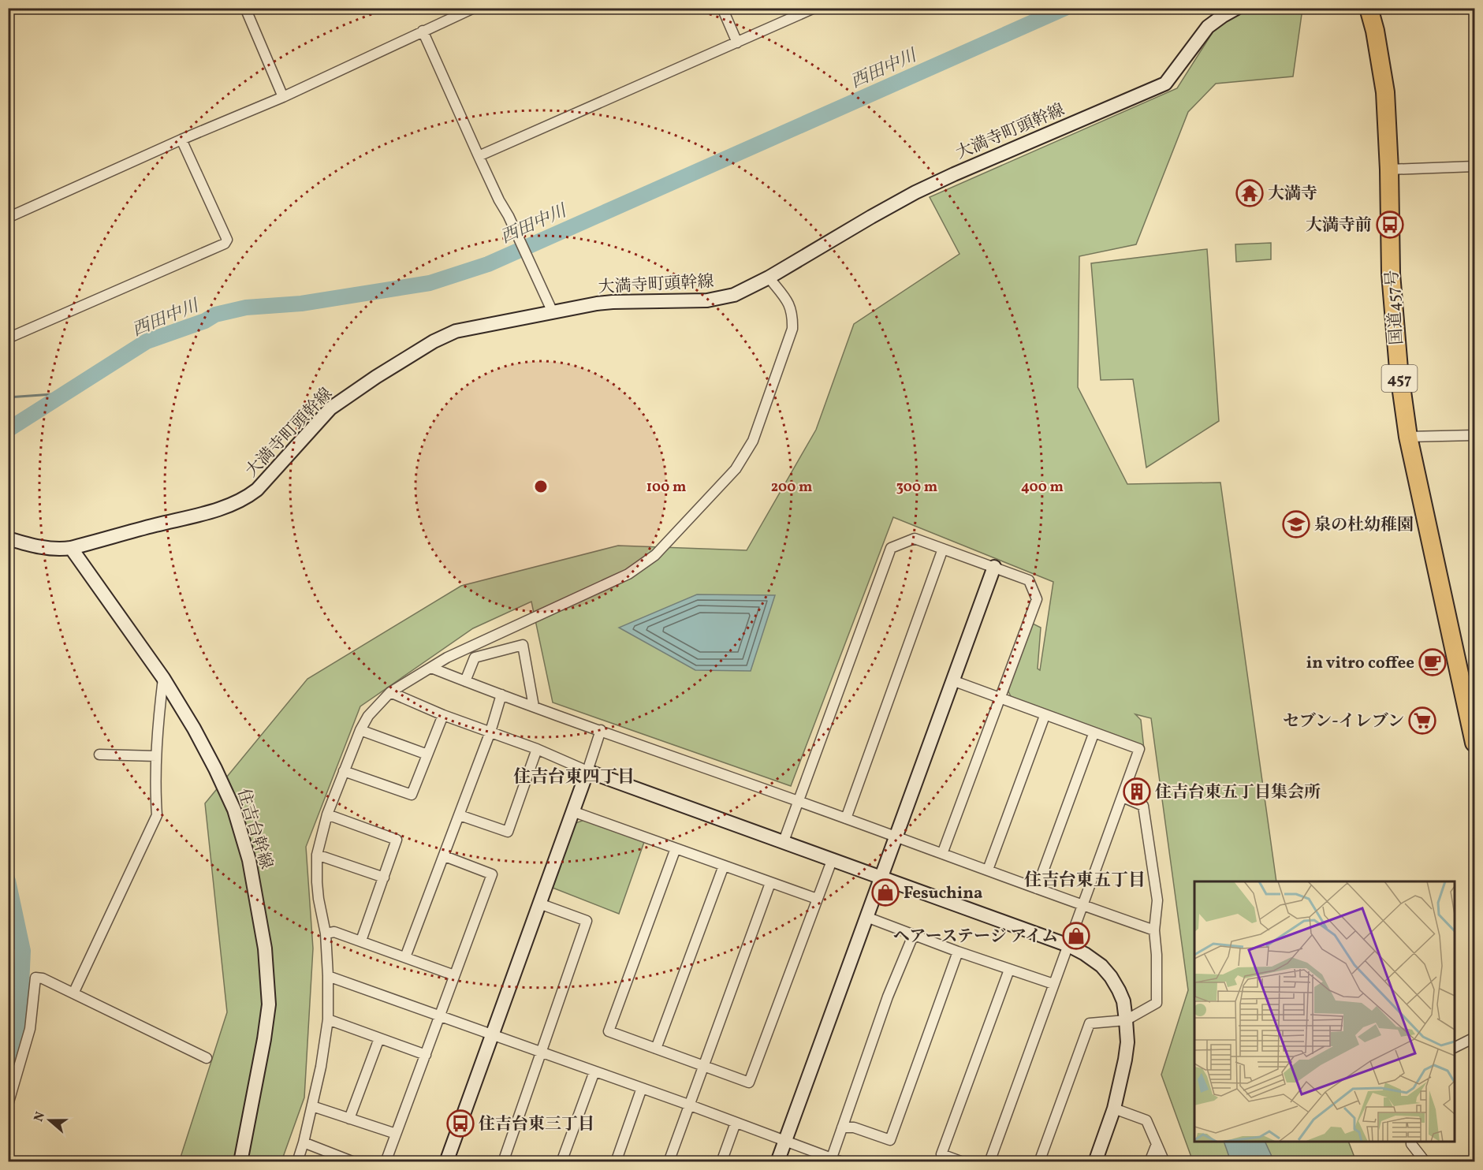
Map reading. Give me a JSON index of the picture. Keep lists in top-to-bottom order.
{
  "streets": {
    "highway": ["国道457号", "457"],
    "street": ["大満寺町頭幹線", "住吉台幹線"]
  },
  "crossings": [
    ["大満寺町頭幹線", "住吉台幹線"]
  ],
  "districts": ["住吉台東四丁目", "住吉台東五丁目"],
  "water": ["西田中川"],
  "places": {
    "temple": ["大満寺"],
    "bus stop": ["大満寺前", "住吉台東三丁目"],
    "school or university": ["泉の杜幼稚園"],
    "cafe": ["in vitro coffee"],
    "supermarket": ["セブン-イレブン"],
    "building": ["住吉台東五丁目集会所"],
    "shop": ["Fesuchina", "ヘアーステージ アイム"]
  },
  "north": "left",
  "rings": [
    "100 m",
    "200 m",
    "300 m",
    "400 m"
  ]
}
